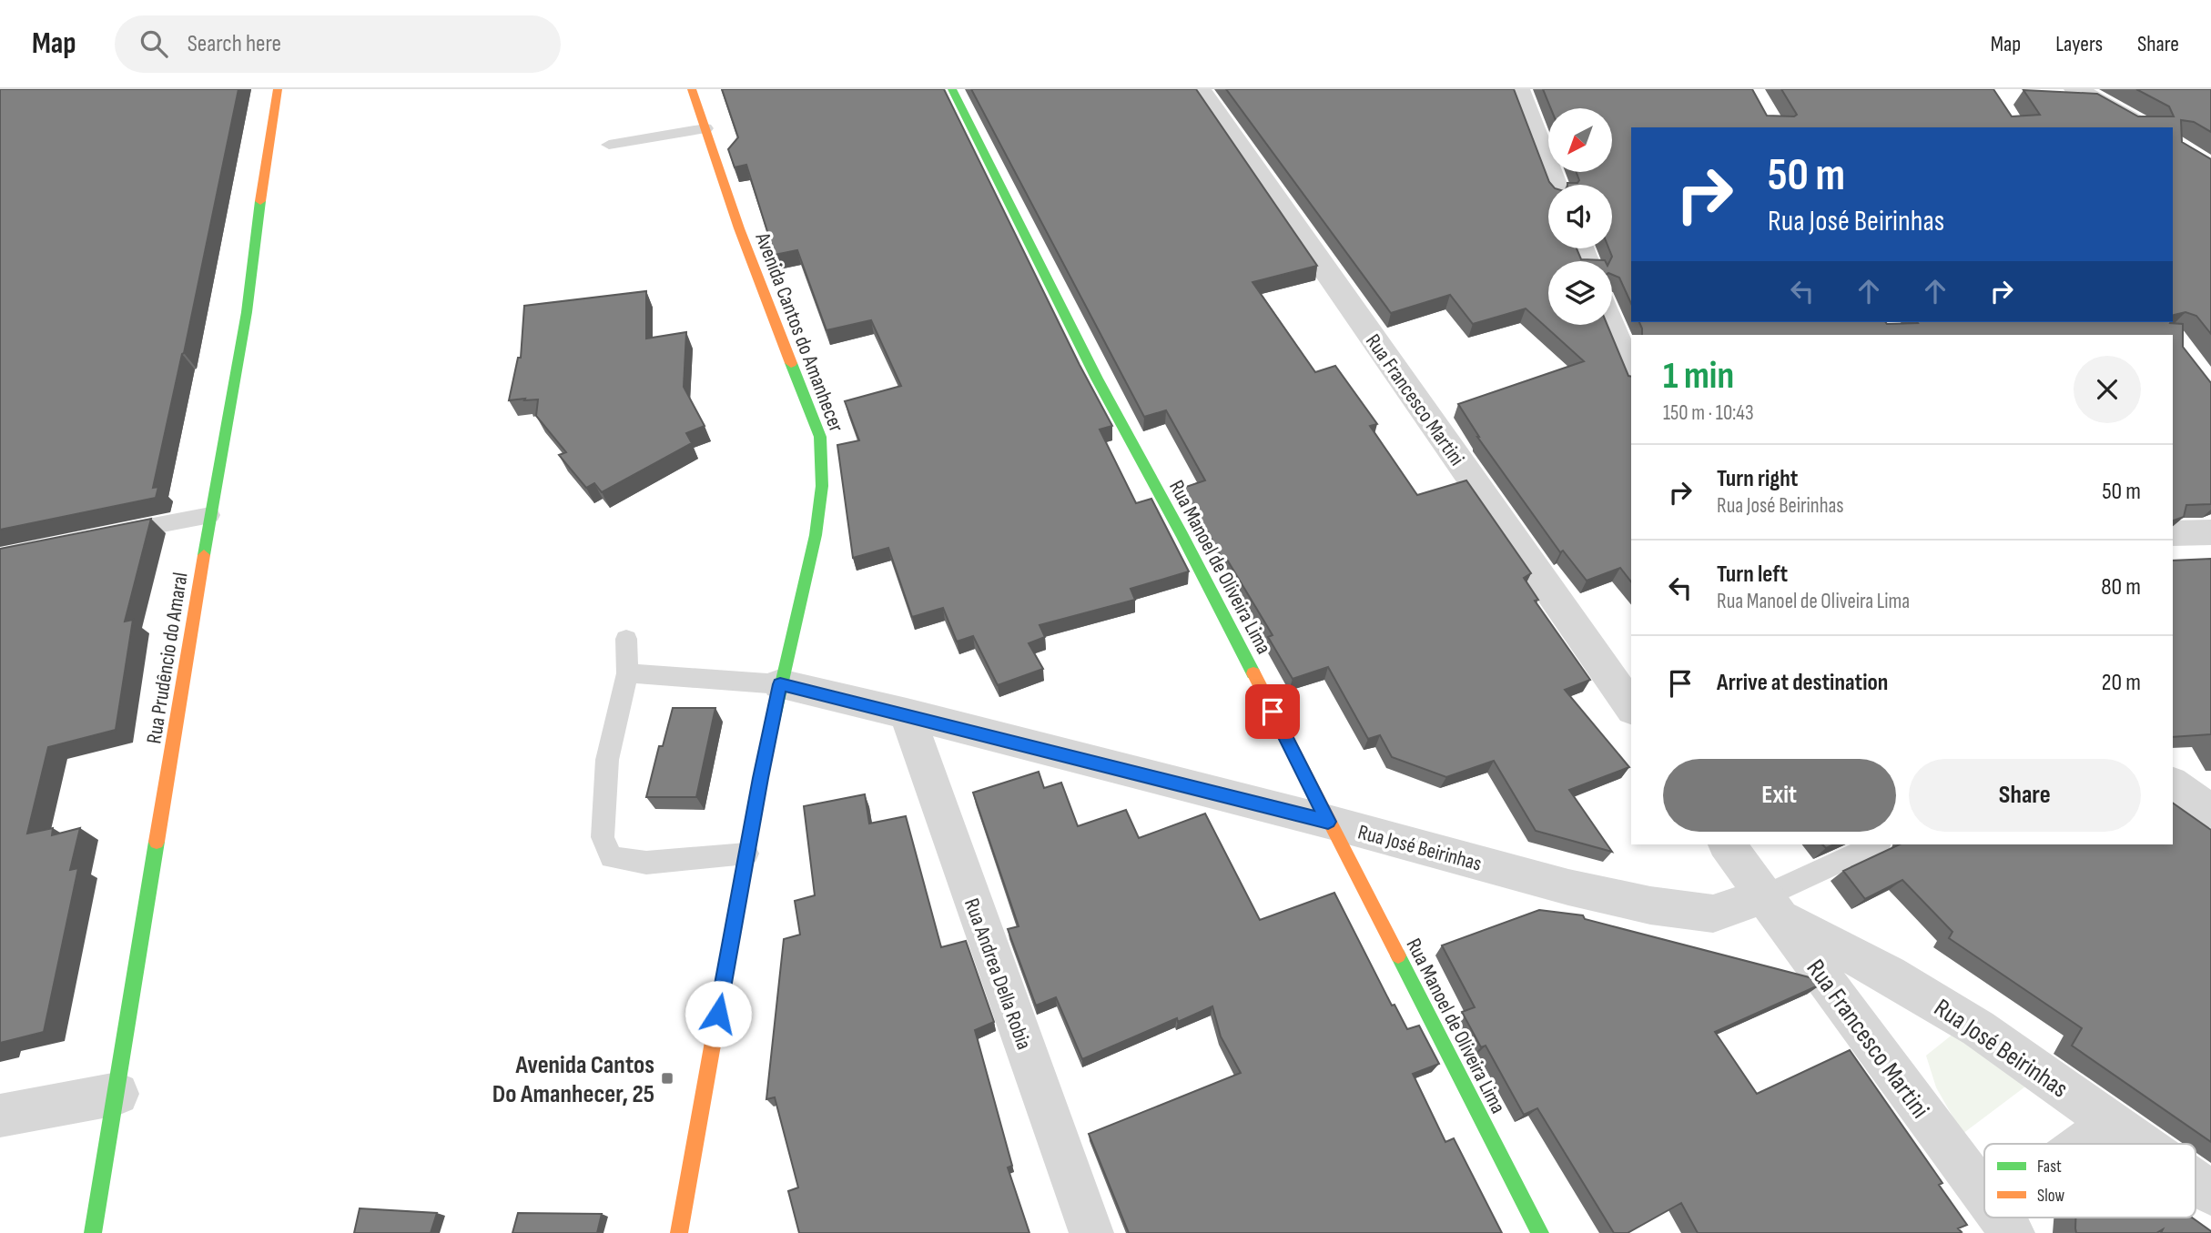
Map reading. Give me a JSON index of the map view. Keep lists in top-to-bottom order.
{
  "streets": {
    "street": [
      "Avenida Cantos do Amanhecer",
      "Rua Francesco Martini",
      "Rua Manoel de Oliveira Lima",
      "Rua Prudêncio do Amaral",
      "Rua José Beirinhas",
      "Rua Andrea Della Robia"
    ]
  },
  "crossings": [
    ["Avenida Cantos do Amanhecer", "Rua José Beirinhas"],
    ["Rua Francesco Martini", "Rua José Beirinhas"],
    ["Rua Manoel de Oliveira Lima", "Rua José Beirinhas"],
    ["Rua José Beirinhas", "Rua Andrea Della Robia"]
  ],
  "places": {
    "transit": ["Avenida Cantos Do Amanhecer, 25"]
  },
  "legend": ["Fast", "Slow"],
  "north": "bottom left",
  "page": {
    "header": "Map",
    "search": "Search here",
    "nav": ["Map", "Layers", "Share"],
    "turn": ["50 m", "Rua José Beirinhas"],
    "heading": ["1 min", "150 m · 10:43"],
    "list": [
      {
        "name": "Turn right",
        "note": "Rua José Beirinhas",
        "value": "50 m"
      },
      {
        "name": "Turn left",
        "note": "Rua Manoel de Oliveira Lima",
        "value": "80 m"
      },
      {
        "name": "Arrive at destination",
        "value": "20 m"
      }
    ],
    "buttons": ["Exit", "Share"]
  }
}
